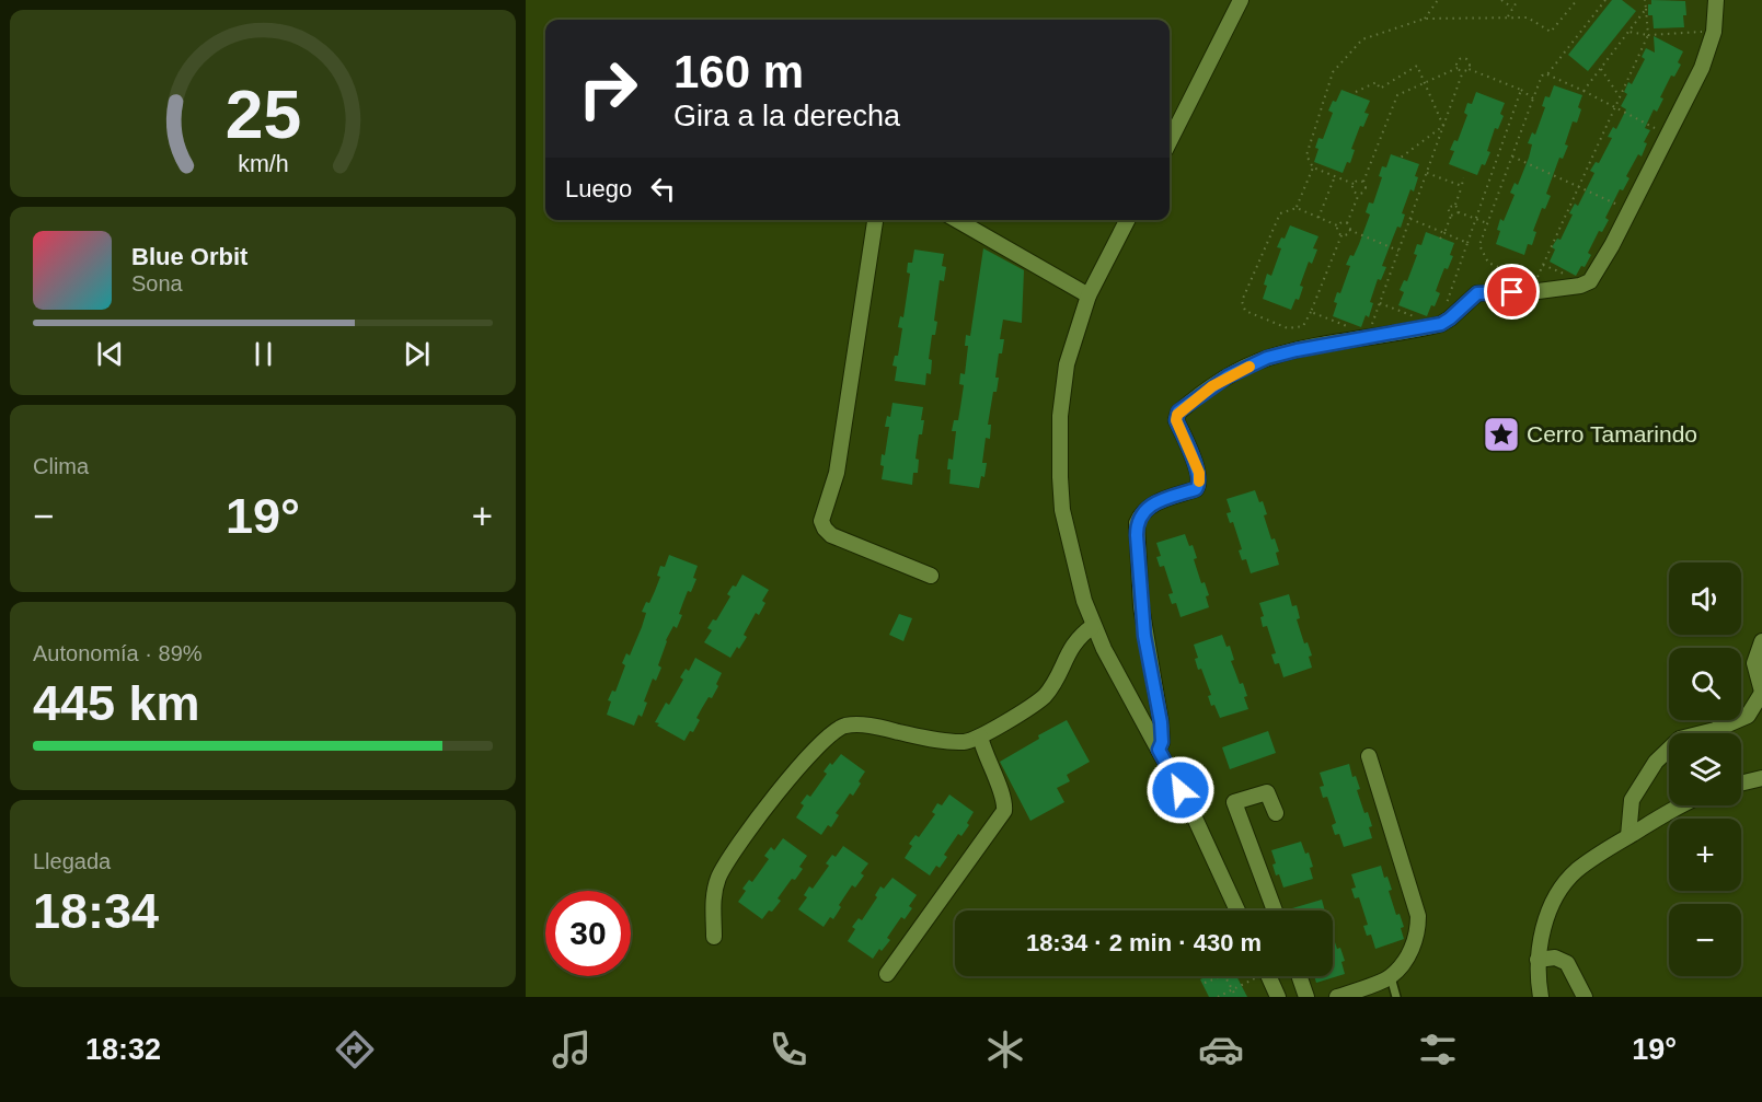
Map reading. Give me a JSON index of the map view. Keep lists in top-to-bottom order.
{
  "places": {
    "place": ["Cerro Tamarindo"]
  },
  "page": {
    "turn": ["160 m", "Gira a la derecha"],
    "then": "Luego",
    "song": ["Blue Orbit", "Sona"],
    "tile": [
      "Clima",
      ["Autonomía · 89%", "445 km"],
      ["Llegada", "18:34"]
    ],
    "heat": ["−", "19°", "+"],
    "map_buttons": ["+", "−"],
    "limit": "30",
    "trip": "18:34 · 2 min · 430 m",
    "tabs": ["18:32", "19°"],
    "gauge": ["25", "km/h"]
  }
}
